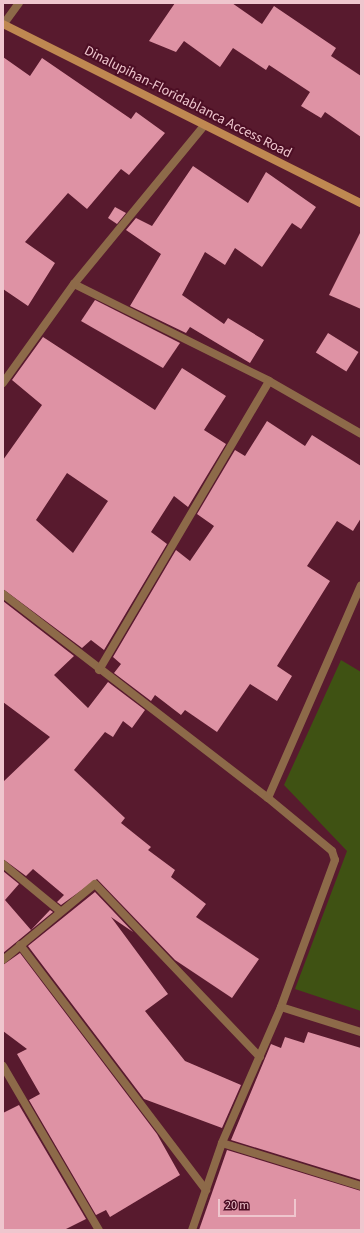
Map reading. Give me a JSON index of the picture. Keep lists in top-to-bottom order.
{
  "streets": {
    "main road": ["Dinalupihan-Floridablanca Access Road"]
  },
  "scale_bar": "20 m"
}
